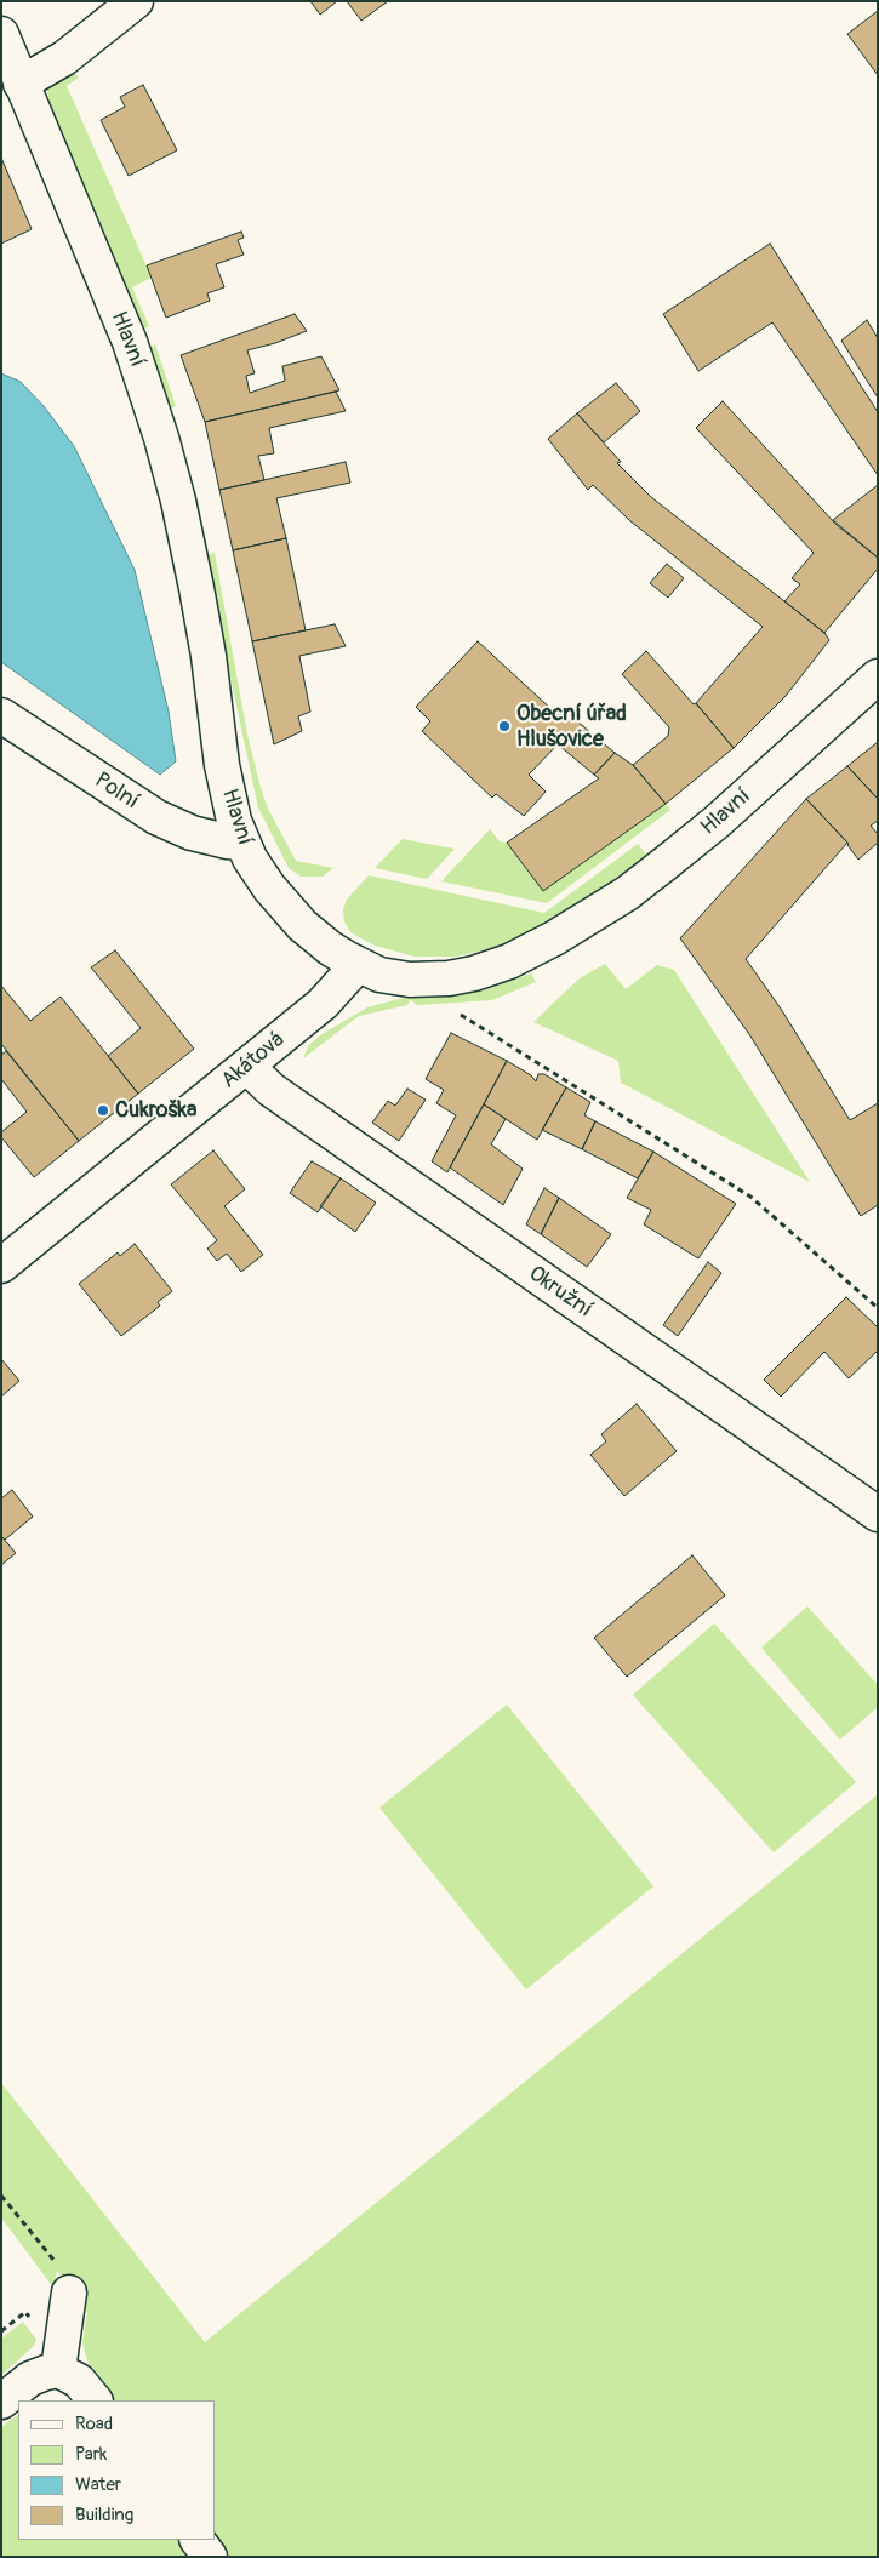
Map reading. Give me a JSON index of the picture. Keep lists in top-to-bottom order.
{
  "streets": {
    "street": [
      "Hlavní",
      "Polní",
      "Akátová",
      "Okružní"
    ]
  },
  "crossings": [
    ["Hlavní", "Polní"],
    ["Hlavní", "Akátová"],
    ["Akátová", "Okružní"]
  ],
  "places": ["Obecní úřad Hlušovice", "Cukroška"],
  "legend": [
    "Road",
    "Park",
    "Water",
    "Building"
  ]
}
